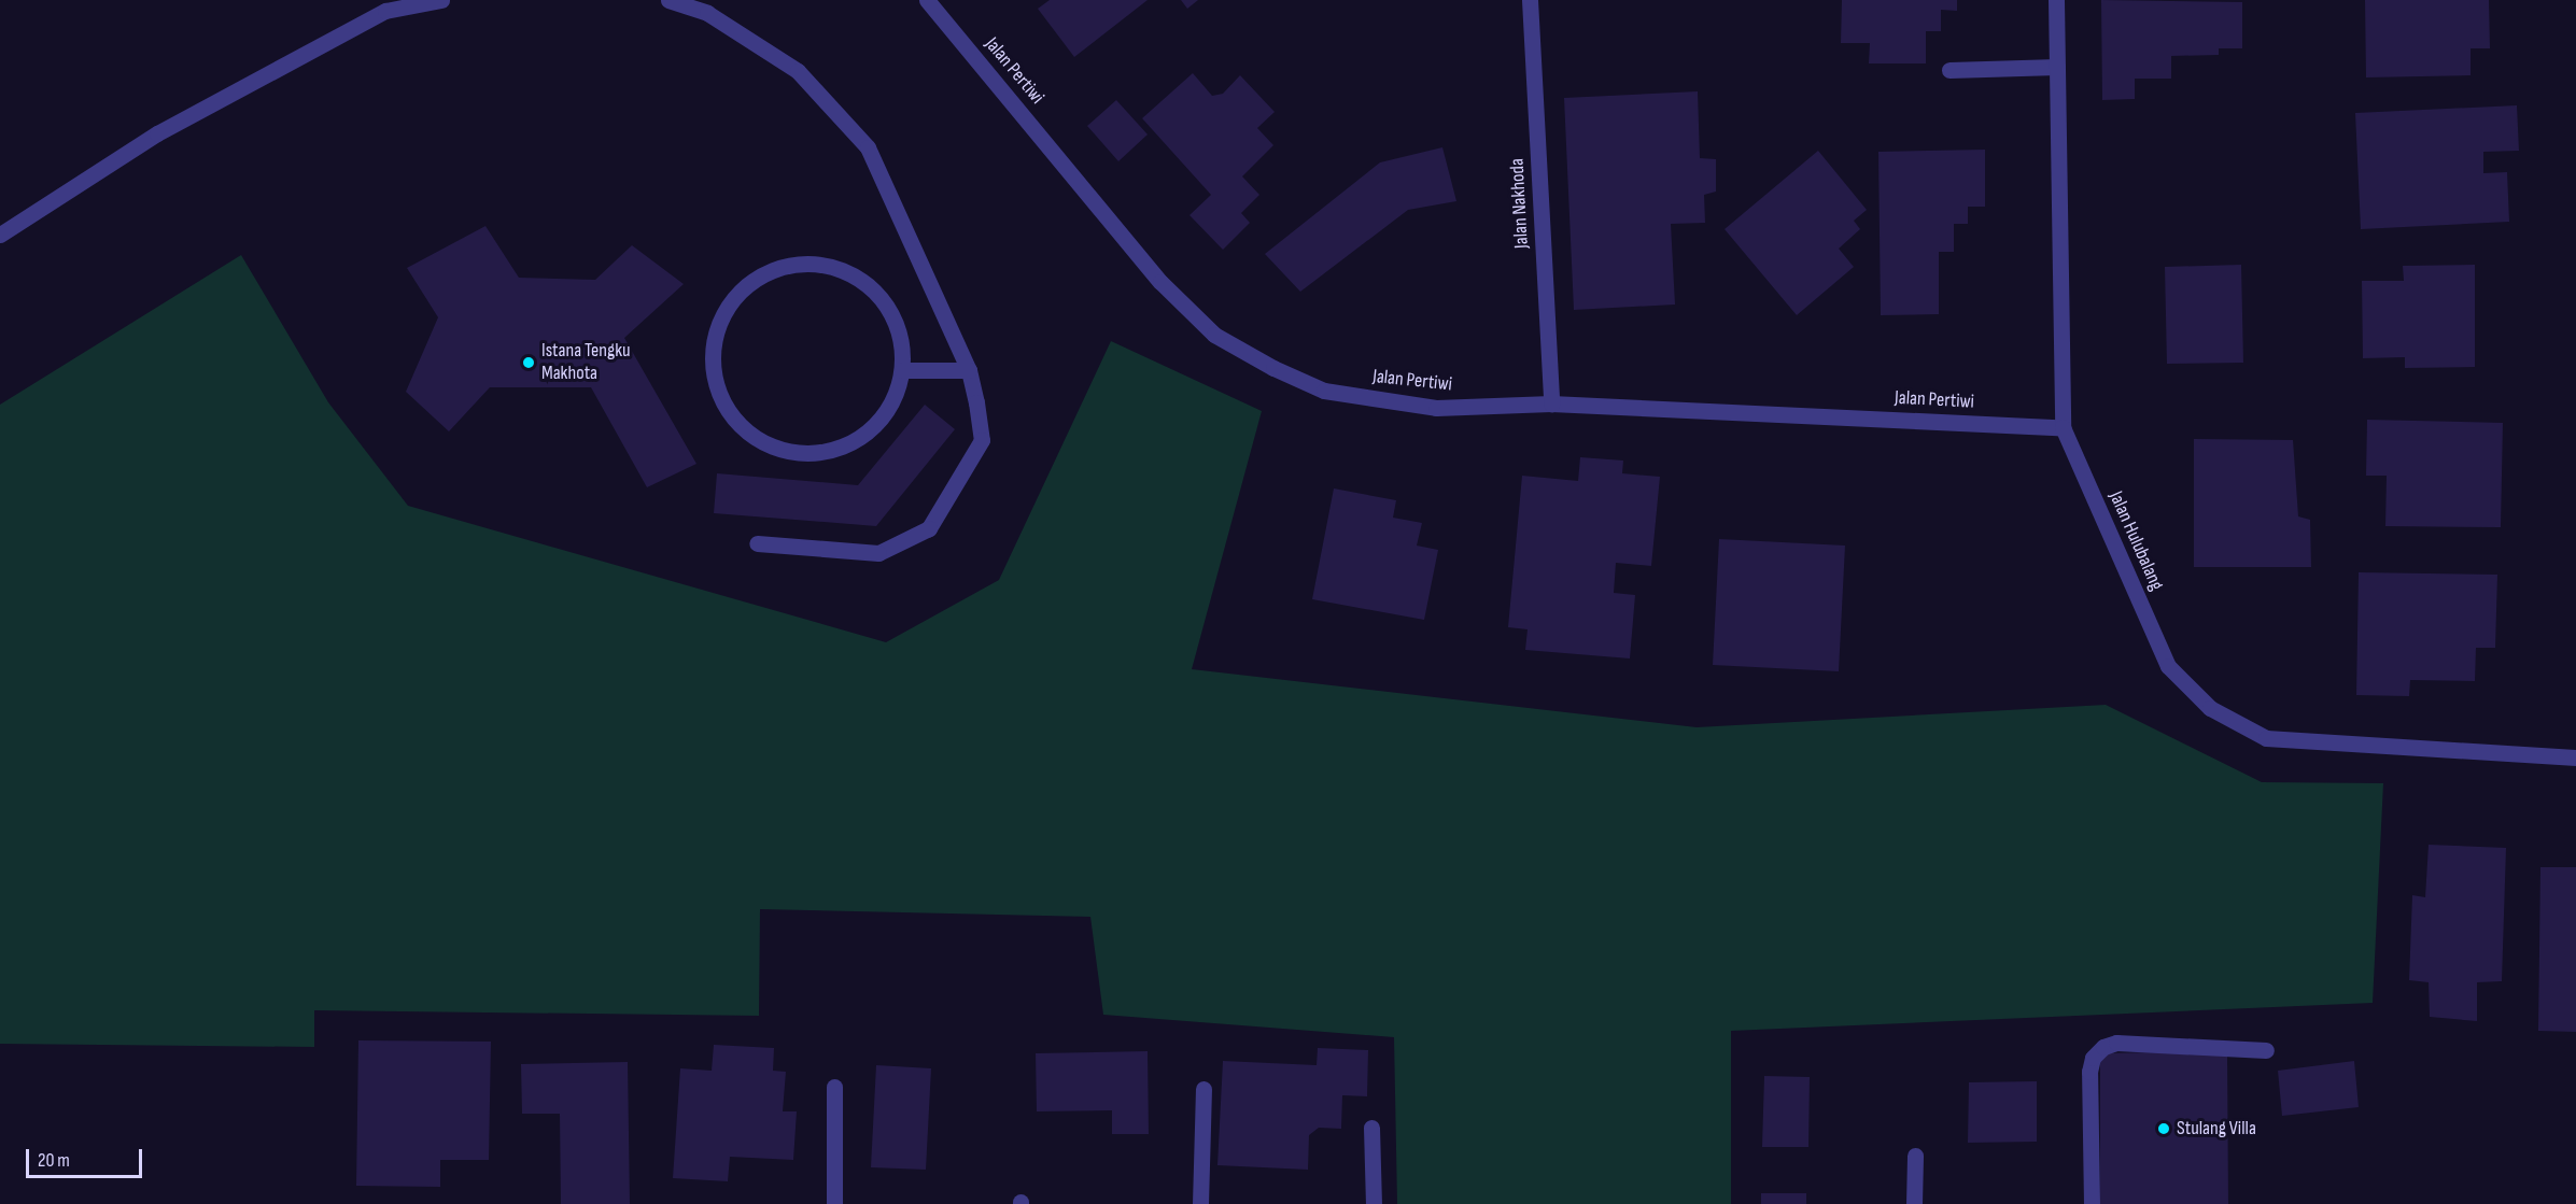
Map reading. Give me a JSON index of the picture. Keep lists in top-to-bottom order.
{
  "streets": {
    "street": ["Jalan Pertiwi", "Jalan Nakhoda", "Jalan Hulubalang"]
  },
  "crossings": [
    ["Jalan Pertiwi", "Jalan Nakhoda"],
    ["Jalan Pertiwi", "Jalan Hulubalang"]
  ],
  "places": ["Istana Tengku Makhota", "Stulang Villa"],
  "scale_bar": "20 m"
}
